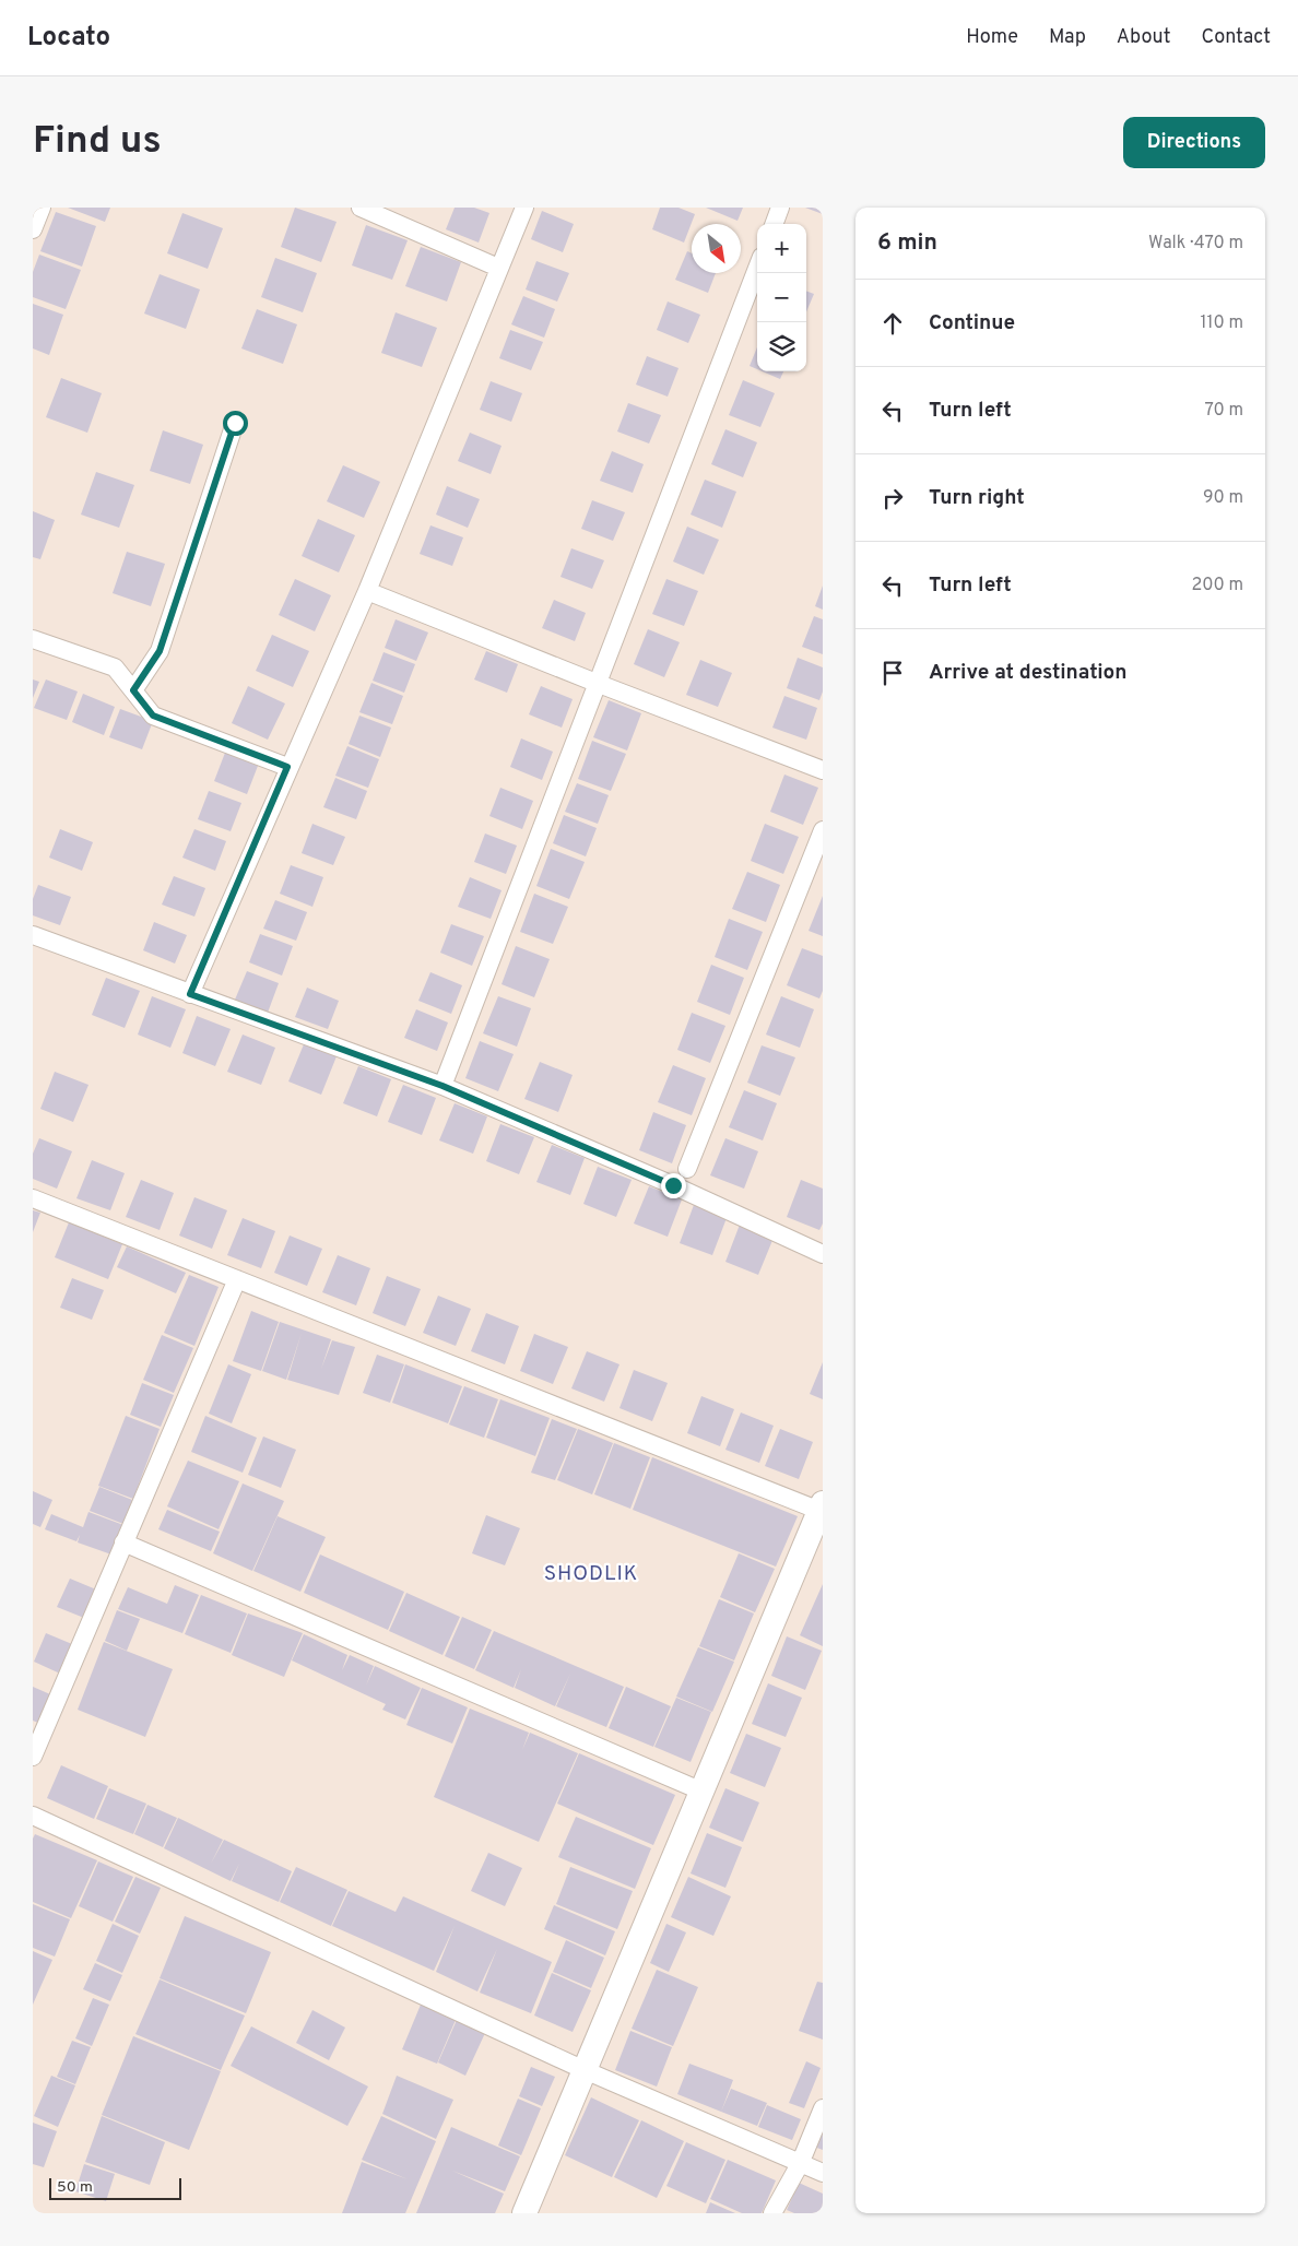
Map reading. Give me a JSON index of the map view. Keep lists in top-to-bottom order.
{
  "districts": ["SHODLIK"],
  "scale_bar": "50 m",
  "north": "bottom right",
  "page": {
    "header": "Locato",
    "nav": [
      "Home",
      "Map",
      "About",
      "Contact"
    ],
    "buttons": "Directions",
    "title": "Find us",
    "heading": ["6 min", "Walk · 470 m"],
    "map_buttons": ["+", "−"],
    "list": [
      ["Continue", "110 m"],
      ["Turn left", "70 m"],
      ["Turn right", "90 m"],
      ["Turn left", "200 m"],
      "Arrive at destination"
    ],
    "scale": "50 m"
  }
}
